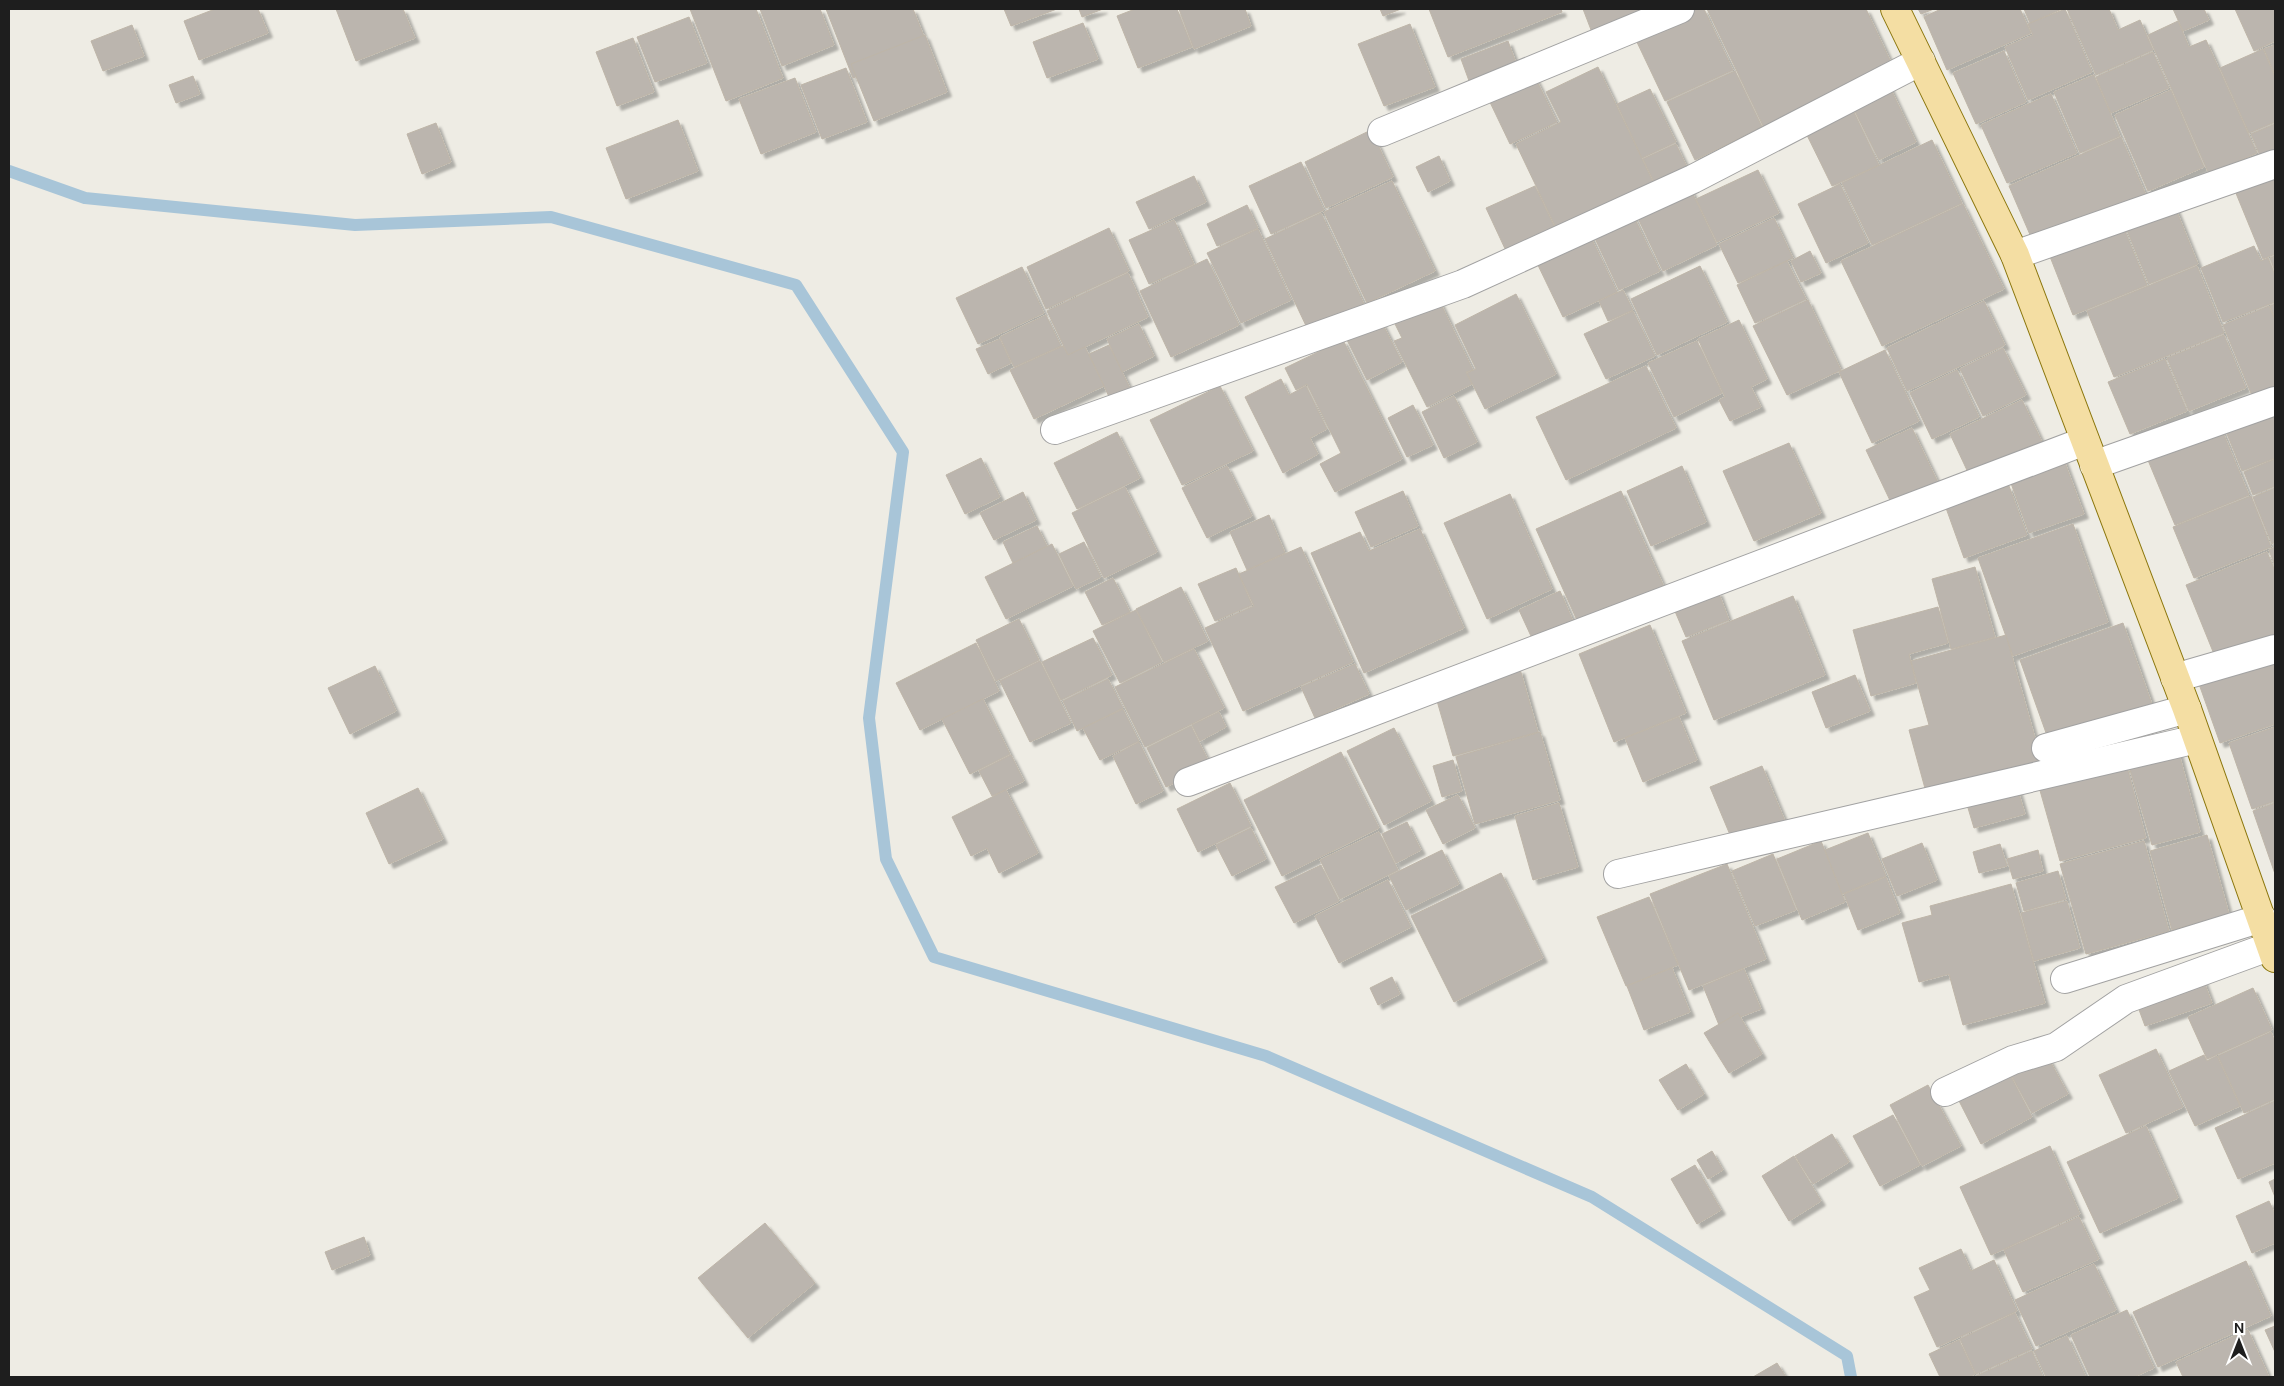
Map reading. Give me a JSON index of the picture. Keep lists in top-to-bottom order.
{
  "north": "top"
}
